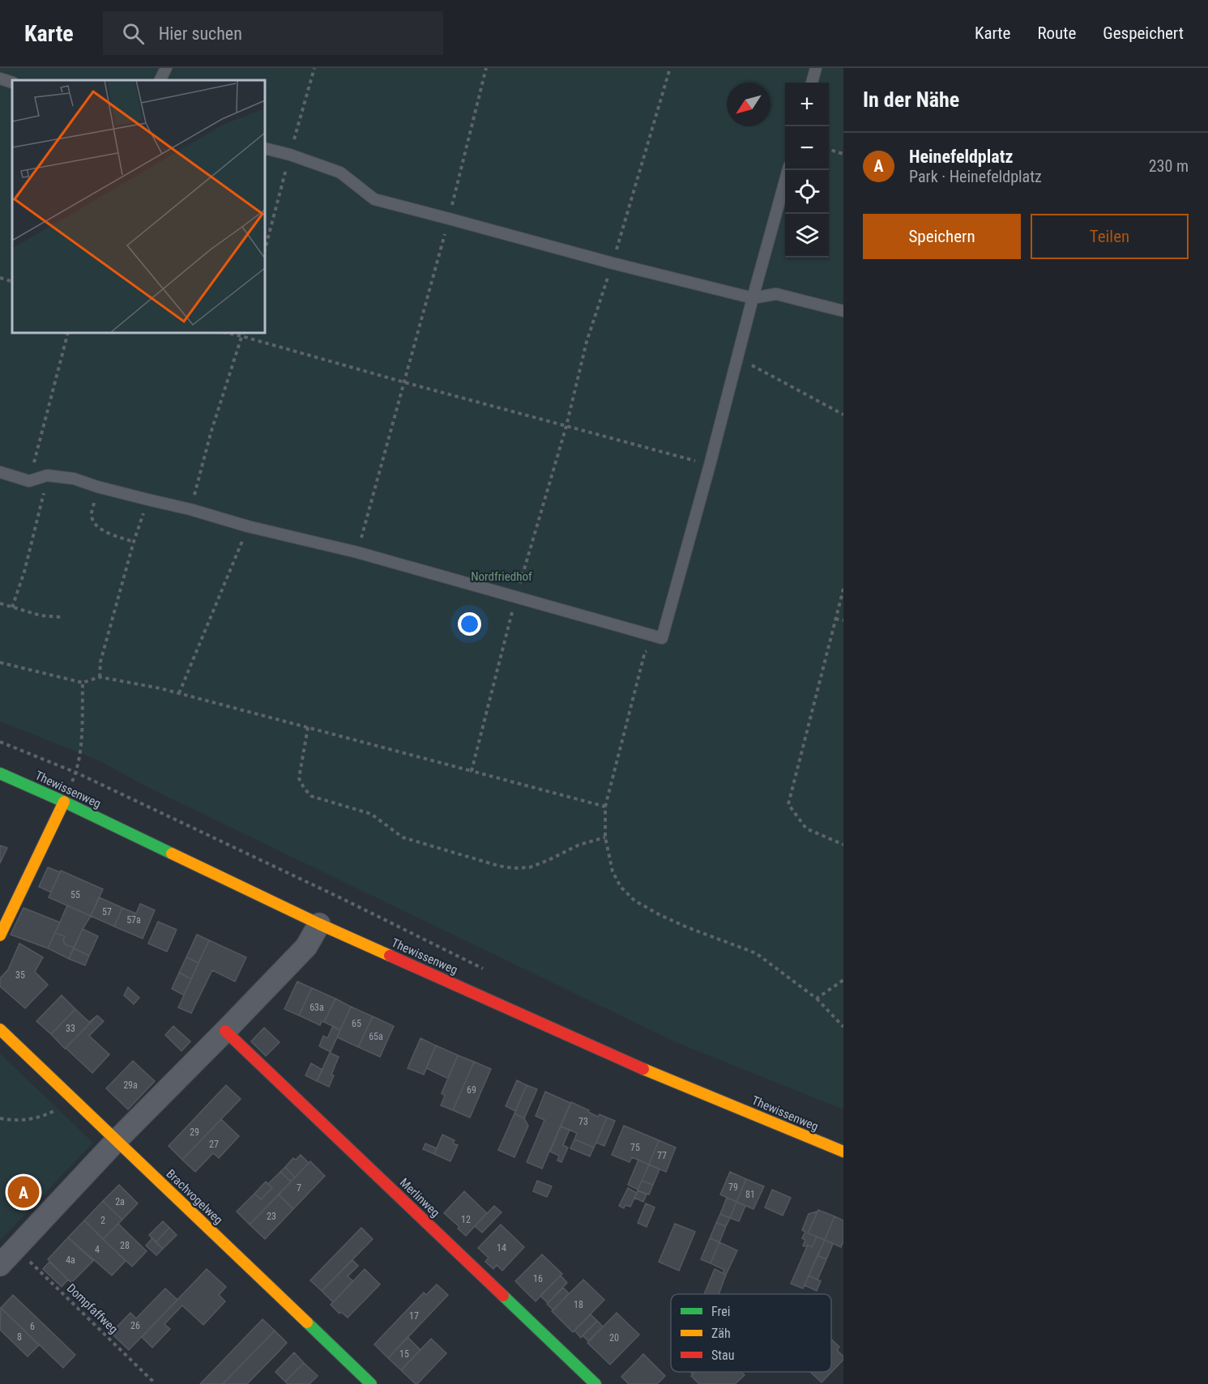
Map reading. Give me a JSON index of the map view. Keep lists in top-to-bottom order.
{
  "streets": {
    "street": ["Thewissenweg", "Brachvogelweg", "Merlinweg"],
    "path": ["Dompfaffweg"]
  },
  "parks": ["Nordfriedhof"],
  "house_numbers": [
    "55",
    "57",
    "57a",
    "35",
    "63a",
    "65",
    "33",
    "65a",
    "29a",
    "69",
    "73",
    "29",
    "27",
    "75",
    "77",
    "79",
    "7",
    "81",
    "2a",
    "23",
    "12",
    "2",
    "28",
    "14",
    "4",
    "4a",
    "16",
    "18",
    "17",
    "26",
    "6",
    "8",
    "20",
    "15"
  ],
  "legend": ["Frei", "Zäh", "Stau"],
  "north": "bottom left",
  "page": {
    "header": "Karte",
    "search": "Hier suchen",
    "nav": ["Karte", "Route", "Gespeichert"],
    "heading": "In der Nähe",
    "map_buttons": ["+", "−"],
    "list": [
      {
        "mark": "A",
        "name": "Heinefeldplatz",
        "note": "Park · Heinefeldplatz",
        "value": "230 m"
      }
    ],
    "buttons": ["Speichern", "Teilen"],
    "pins": "A"
  }
}
